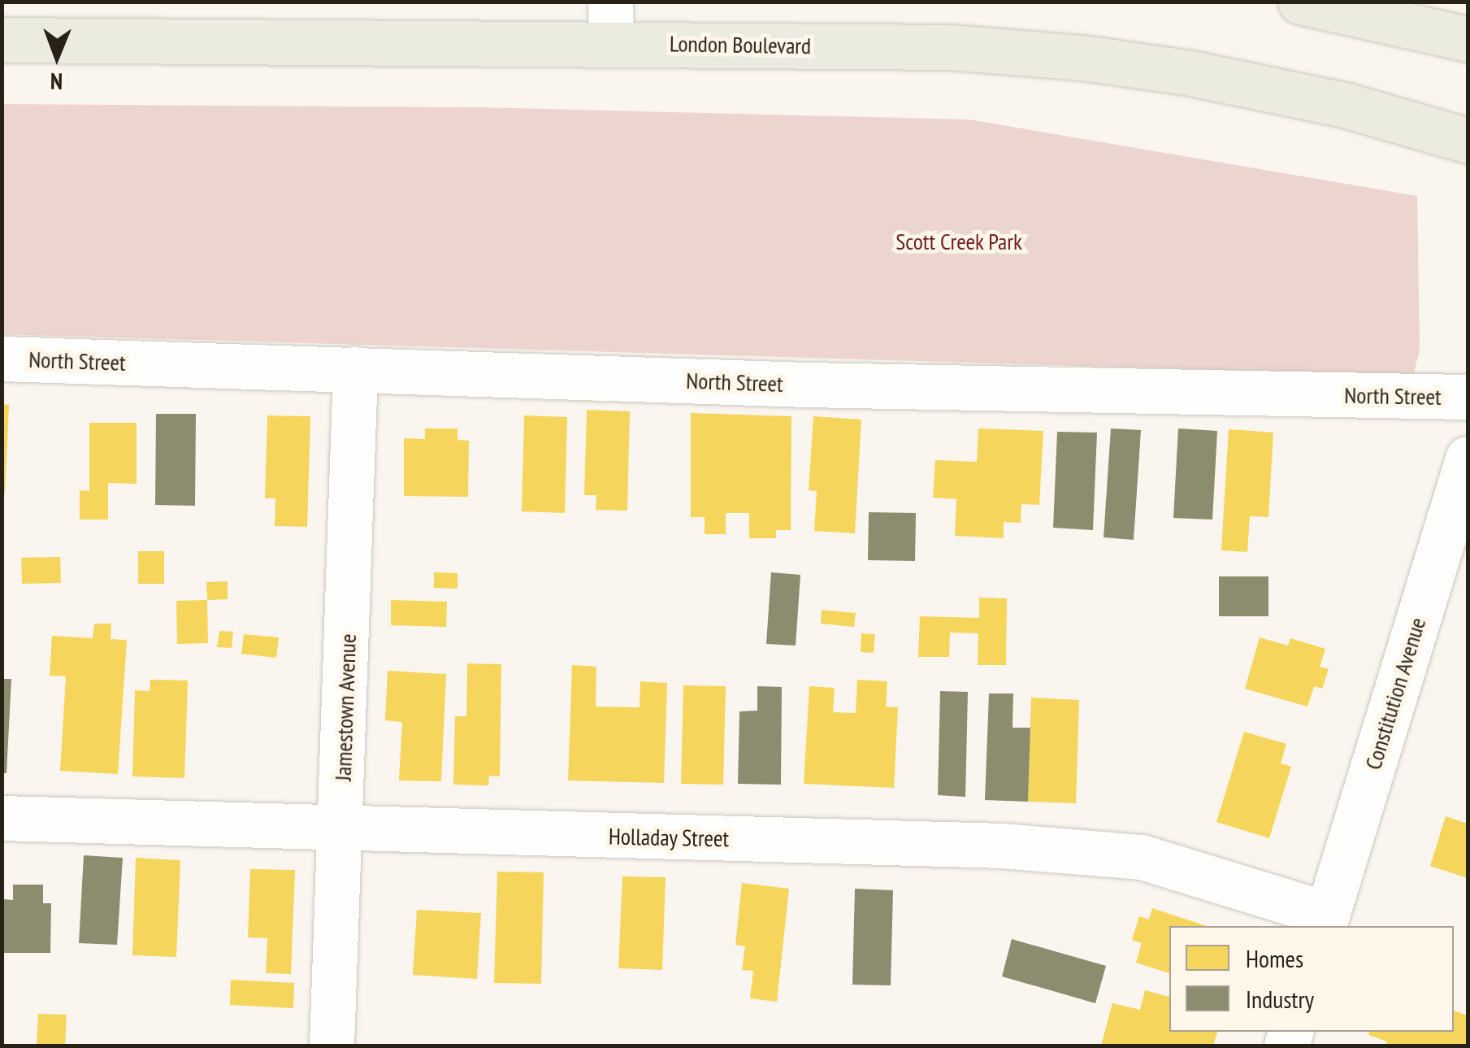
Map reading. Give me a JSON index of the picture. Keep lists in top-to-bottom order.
{
  "streets": {
    "main road": ["London Boulevard"],
    "street": [
      "North Street",
      "Constitution Avenue",
      "Jamestown Avenue",
      "Holladay Street"
    ]
  },
  "crossings": [
    ["North Street", "Jamestown Avenue"],
    ["Constitution Avenue", "Holladay Street"],
    ["Jamestown Avenue", "Holladay Street"]
  ],
  "parks": ["Scott Creek Park"],
  "legend": ["Homes", "Industry"],
  "north": "bottom"
}
